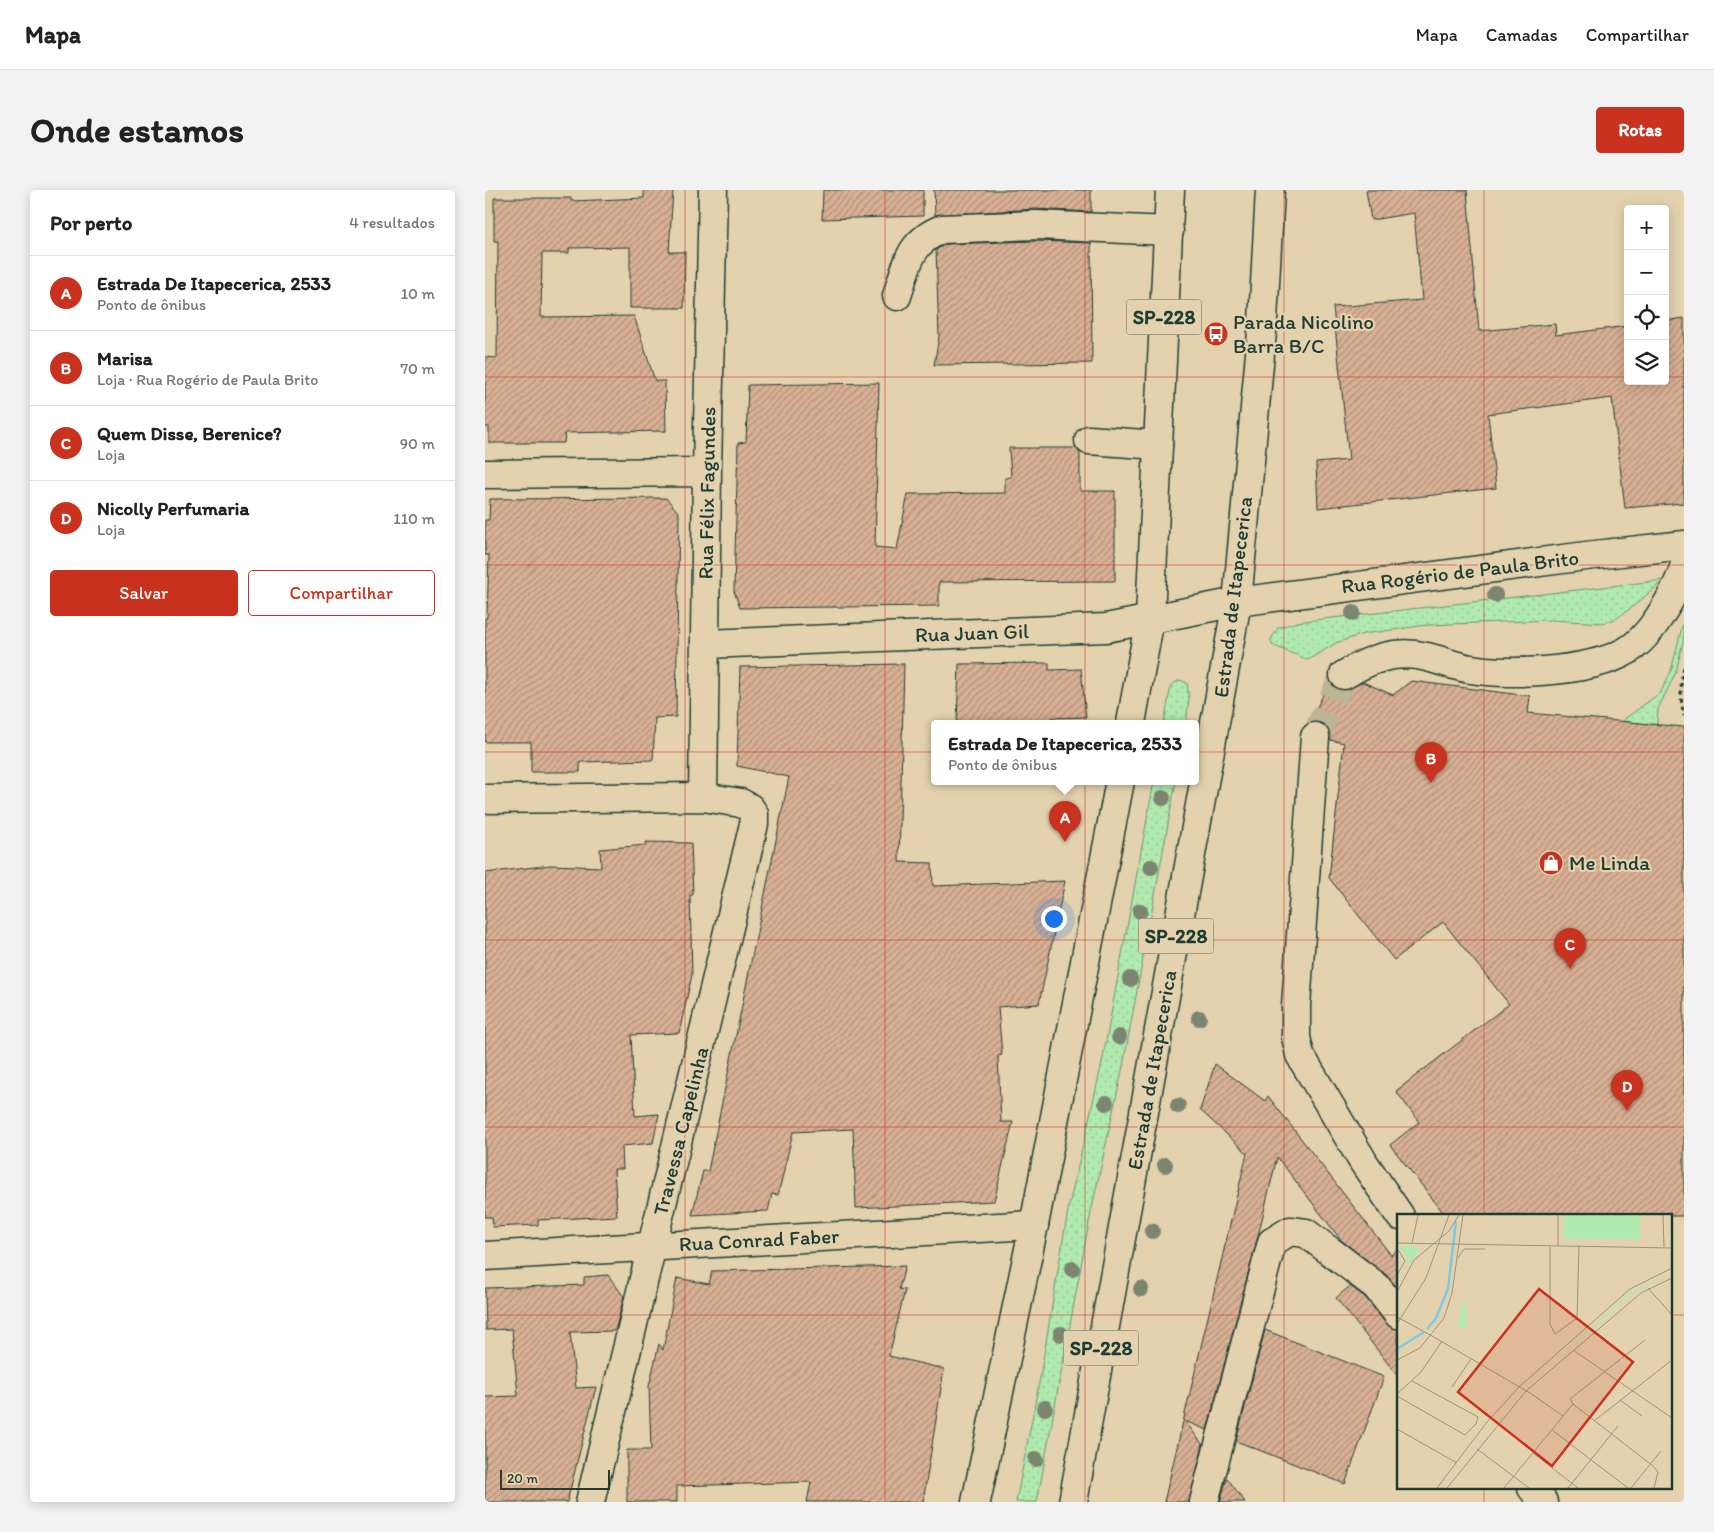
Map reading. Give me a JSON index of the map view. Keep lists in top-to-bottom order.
{
  "streets": {
    "street": [
      "SP-228",
      "Rua Félix Fagundes",
      "Rua Rogério de Paula Brito",
      "Estrada de Itapecerica",
      "Rua Juan Gil",
      "Travessa Capelinha",
      "Rua Conrad Faber"
    ]
  },
  "crossings": [
    ["SP-228", "Rua Juan Gil"],
    ["Rua Félix Fagundes", "Rua Juan Gil"],
    ["Rua Félix Fagundes", "Travessa Capelinha"],
    ["Rua Rogério de Paula Brito", "Estrada de Itapecerica"],
    ["Rua Rogério de Paula Brito", "Rua Juan Gil"],
    ["Estrada de Itapecerica", "Rua Juan Gil"],
    ["Travessa Capelinha", "Rua Conrad Faber"]
  ],
  "places": {
    "bus stop": ["Parada Nicolino Barra B/C"],
    "shop": ["Me Linda"]
  },
  "scale_bar": "20 m",
  "page": {
    "header": "Mapa",
    "nav": ["Mapa", "Camadas", "Compartilhar"],
    "buttons": [
      "Rotas",
      ["Salvar", "Compartilhar"]
    ],
    "title": "Onde estamos",
    "heading": ["Por perto", "4 resultados"],
    "map_buttons": ["+", "−"],
    "list": [
      {
        "mark": "A",
        "name": "Estrada De Itapecerica, 2533",
        "note": "Ponto de ônibus",
        "value": "10 m"
      },
      {
        "mark": "B",
        "name": "Marisa",
        "note": "Loja · Rua Rogério de Paula Brito",
        "value": "70 m"
      },
      {
        "mark": "C",
        "name": "Quem Disse, Berenice?",
        "note": "Loja",
        "value": "90 m"
      },
      {
        "mark": "D",
        "name": "Nicolly Perfumaria",
        "note": "Loja",
        "value": "110 m"
      }
    ],
    "popup": ["Estrada De Itapecerica, 2533", "Ponto de ônibus"],
    "pins": [
      "B",
      "A",
      "C",
      "D"
    ],
    "scale": "20 m"
  }
}
